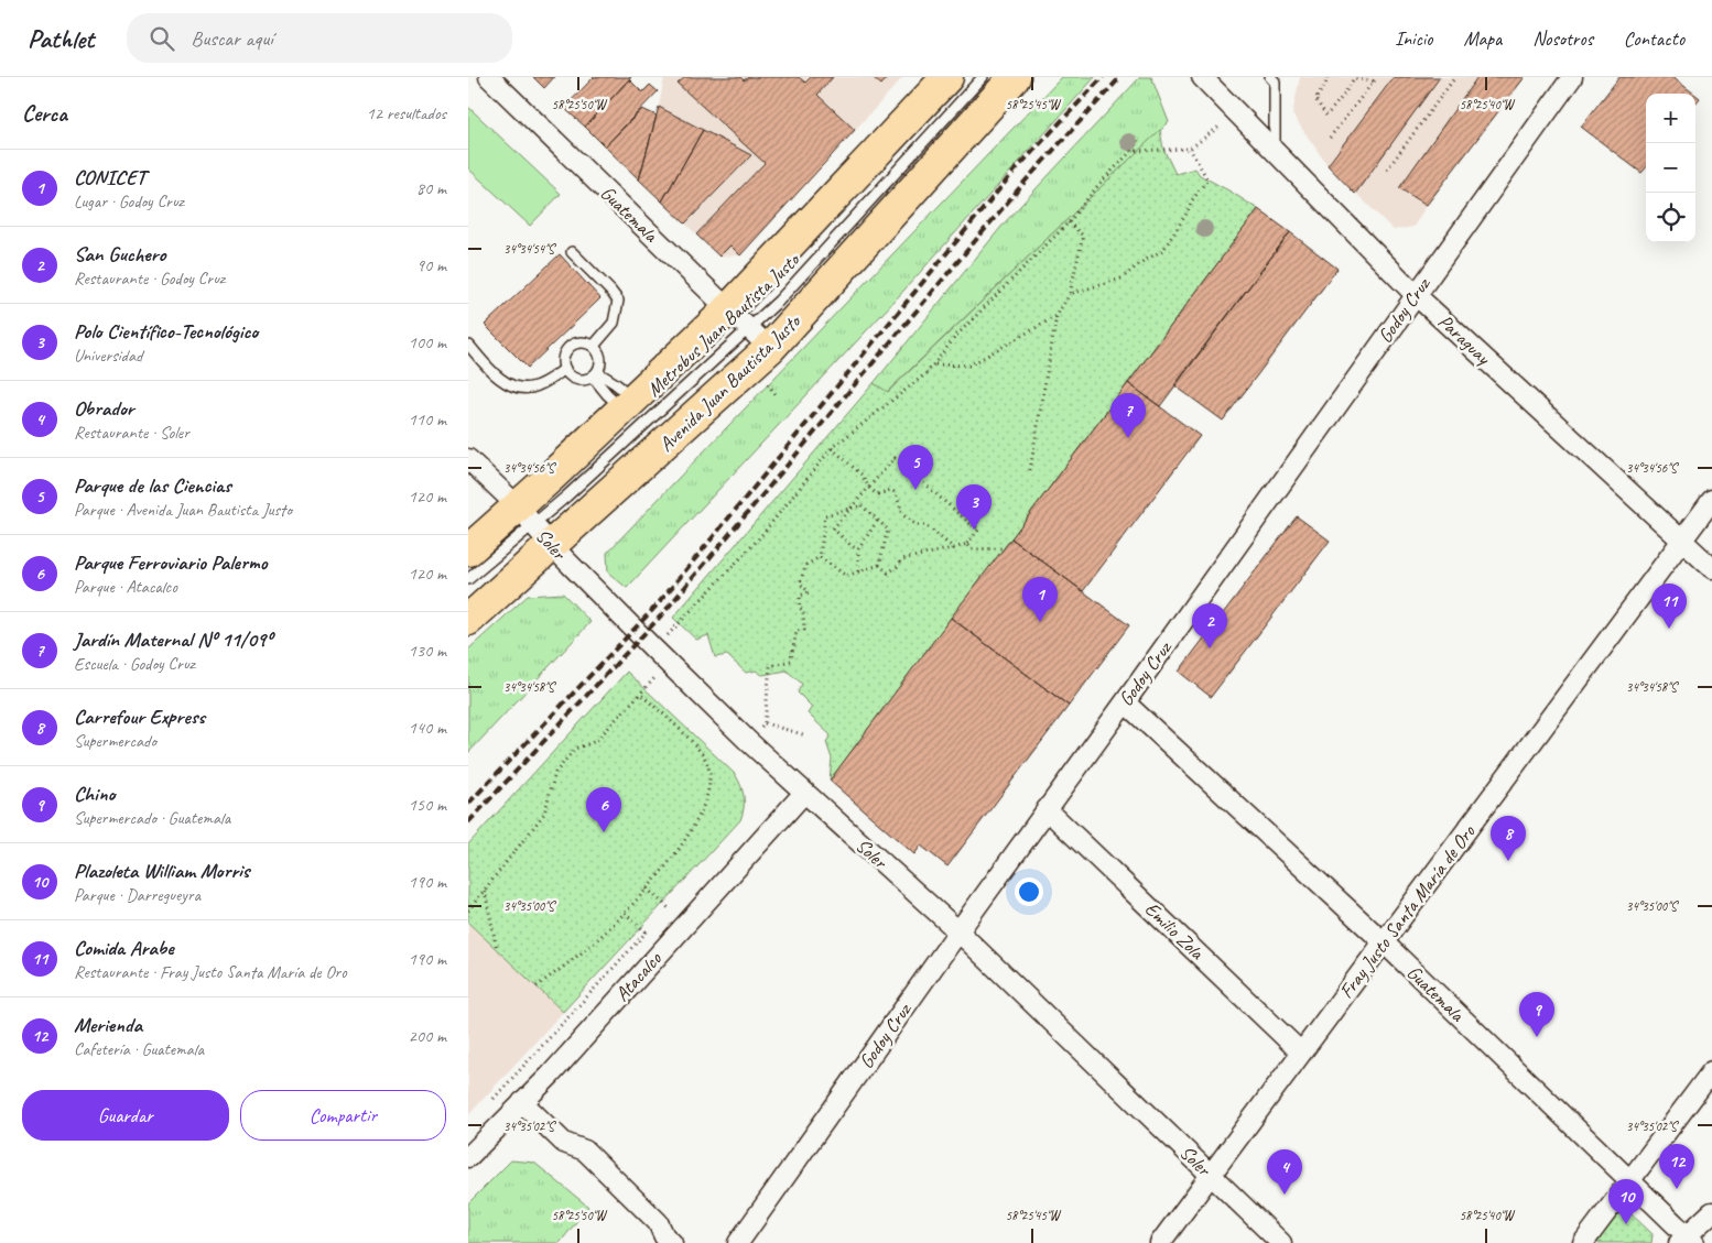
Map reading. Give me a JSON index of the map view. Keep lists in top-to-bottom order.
{
  "streets": {
    "main road": ["Avenida Juan Bautista Justo"],
    "street": [
      "Guatemala",
      "Godoy Cruz",
      "Paraguay",
      "Soler",
      "Fray Justo Santa María de Oro",
      "Emilio Zola",
      "Atacalco"
    ],
    "lane": ["Metrobus Juan Bautista Justo"]
  },
  "crossings": [
    ["Guatemala", "Godoy Cruz"],
    ["Guatemala", "Metrobus Juan Bautista Justo"],
    ["Guatemala", "Avenida Juan Bautista Justo"],
    ["Guatemala", "Fray Justo Santa María de Oro"],
    ["Godoy Cruz", "Paraguay"],
    ["Godoy Cruz", "Soler"],
    ["Godoy Cruz", "Emilio Zola"],
    ["Metrobus Juan Bautista Justo", "Avenida Juan Bautista Justo"],
    ["Paraguay", "Fray Justo Santa María de Oro"],
    ["Avenida Juan Bautista Justo", "Soler"],
    ["Soler", "Fray Justo Santa María de Oro"],
    ["Soler", "Atacalco"],
    ["Fray Justo Santa María de Oro", "Emilio Zola"]
  ],
  "page": {
    "header": "Pathlet",
    "search": "Buscar aquí",
    "nav": [
      "Inicio",
      "Mapa",
      "Nosotros",
      "Contacto"
    ],
    "heading": ["Cerca", "12 resultados"],
    "map_buttons": ["+", "−"],
    "list": [
      {
        "mark": "1",
        "name": "CONICET",
        "note": "Lugar · Godoy Cruz",
        "value": "80 m"
      },
      {
        "mark": "2",
        "name": "San Guchero",
        "note": "Restaurante · Godoy Cruz",
        "value": "90 m"
      },
      {
        "mark": "3",
        "name": "Polo Científico-Tecnológico",
        "note": "Universidad",
        "value": "100 m"
      },
      {
        "mark": "4",
        "name": "Obrador",
        "note": "Restaurante · Soler",
        "value": "110 m"
      },
      {
        "mark": "5",
        "name": "Parque de las Ciencias",
        "note": "Parque · Avenida Juan Bautista Justo",
        "value": "120 m"
      },
      {
        "mark": "6",
        "name": "Parque Ferroviario Palermo",
        "note": "Parque · Atacalco",
        "value": "120 m"
      },
      {
        "mark": "7",
        "name": "Jardín Maternal Nº 11/09º",
        "note": "Escuela · Godoy Cruz",
        "value": "130 m"
      },
      {
        "mark": "8",
        "name": "Carrefour Express",
        "note": "Supermercado",
        "value": "140 m"
      },
      {
        "mark": "9",
        "name": "Chino",
        "note": "Supermercado · Guatemala",
        "value": "150 m"
      },
      {
        "mark": "10",
        "name": "Plazoleta William Morris",
        "note": "Parque · Darregueyra",
        "value": "190 m"
      },
      {
        "mark": "11",
        "name": "Comida Arabe",
        "note": "Restaurante · Fray Justo Santa María de Oro",
        "value": "190 m"
      },
      {
        "mark": "12",
        "name": "Merienda",
        "note": "Cafetería · Guatemala",
        "value": "200 m"
      }
    ],
    "pins": [
      "7",
      "5",
      "3",
      "1",
      "11",
      "2",
      "6",
      "8",
      "9",
      "12",
      "4",
      "10"
    ],
    "buttons": ["Guardar", "Compartir"]
  },
  "coordinates": [
    "58°25'50\"W",
    "58°25'45\"W",
    "58°25'40\"W",
    "34°34'54\"S",
    "34°34'56\"S",
    "34°34'58\"S",
    "34°35'00\"S",
    "34°35'02\"S"
  ]
}
